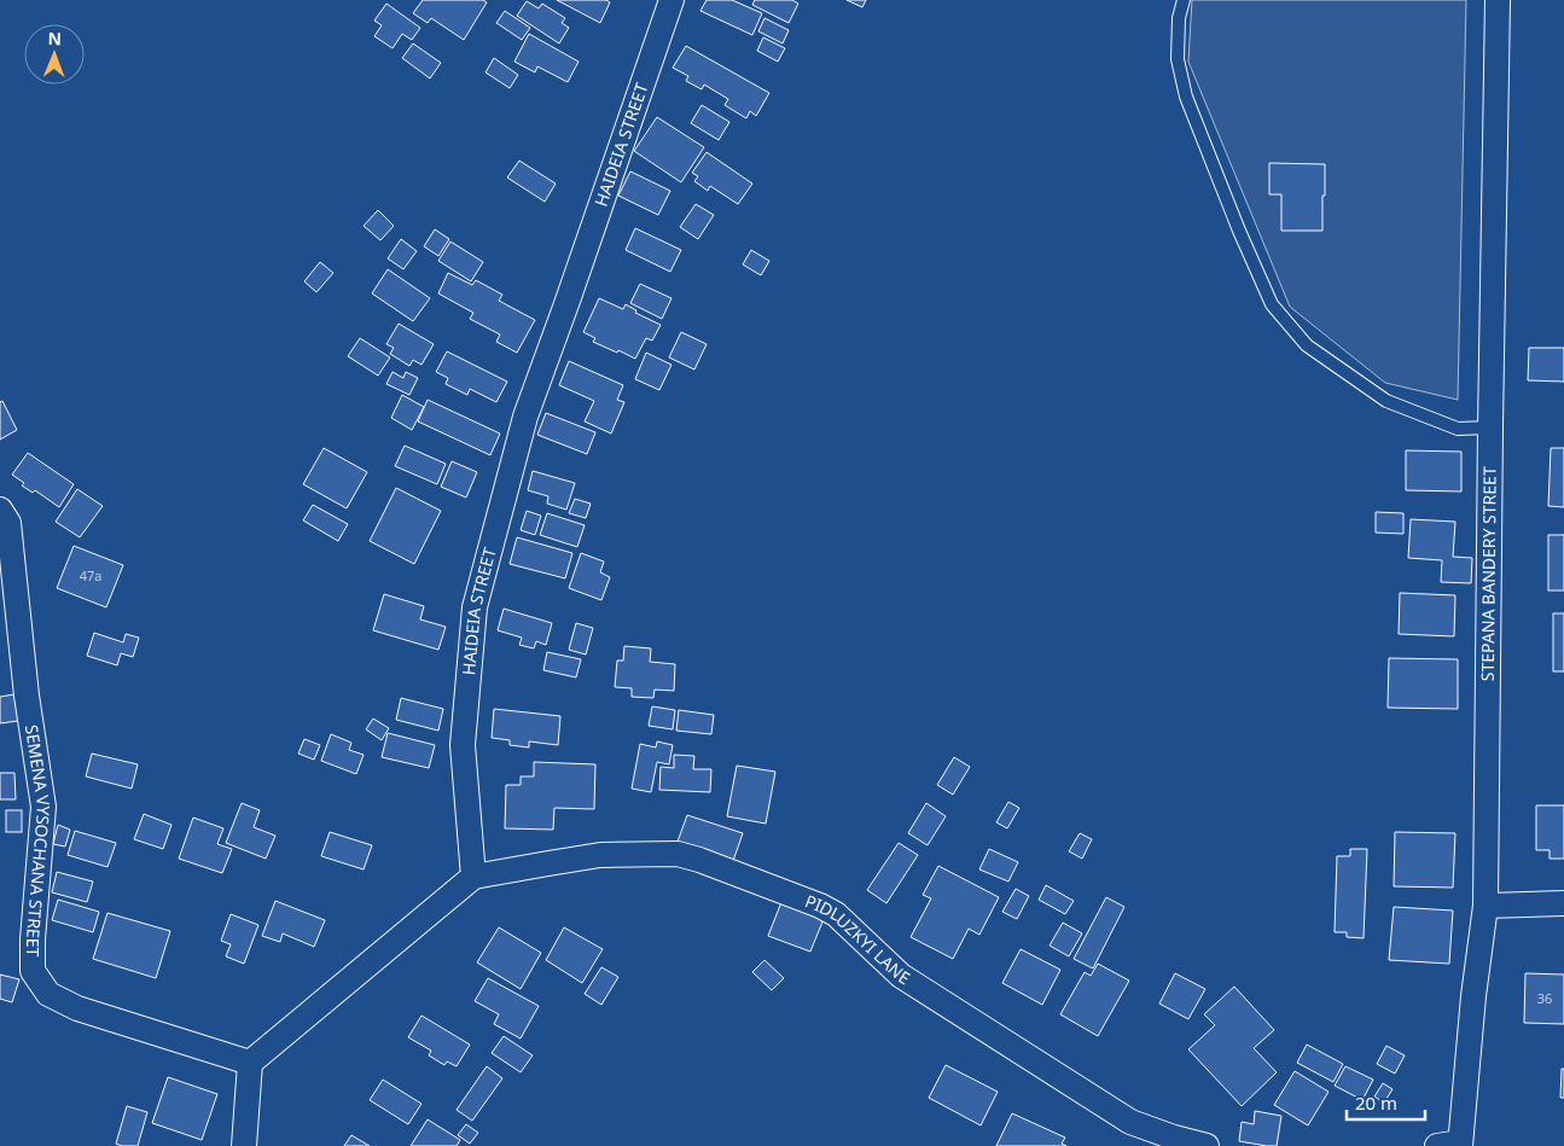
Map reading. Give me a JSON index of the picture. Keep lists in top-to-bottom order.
{
  "streets": {
    "street": [
      "HAIDEIA STREET",
      "STEPANA BANDERY STREET",
      "SEMENA VYSOCHANA STREET",
      "PIDLUZKYI LANE"
    ]
  },
  "crossings": [
    ["HAIDEIA STREET", "PIDLUZKYI LANE"]
  ],
  "house_numbers": ["47а", "36"],
  "scale_bar": "20 m",
  "north": "top"
}
